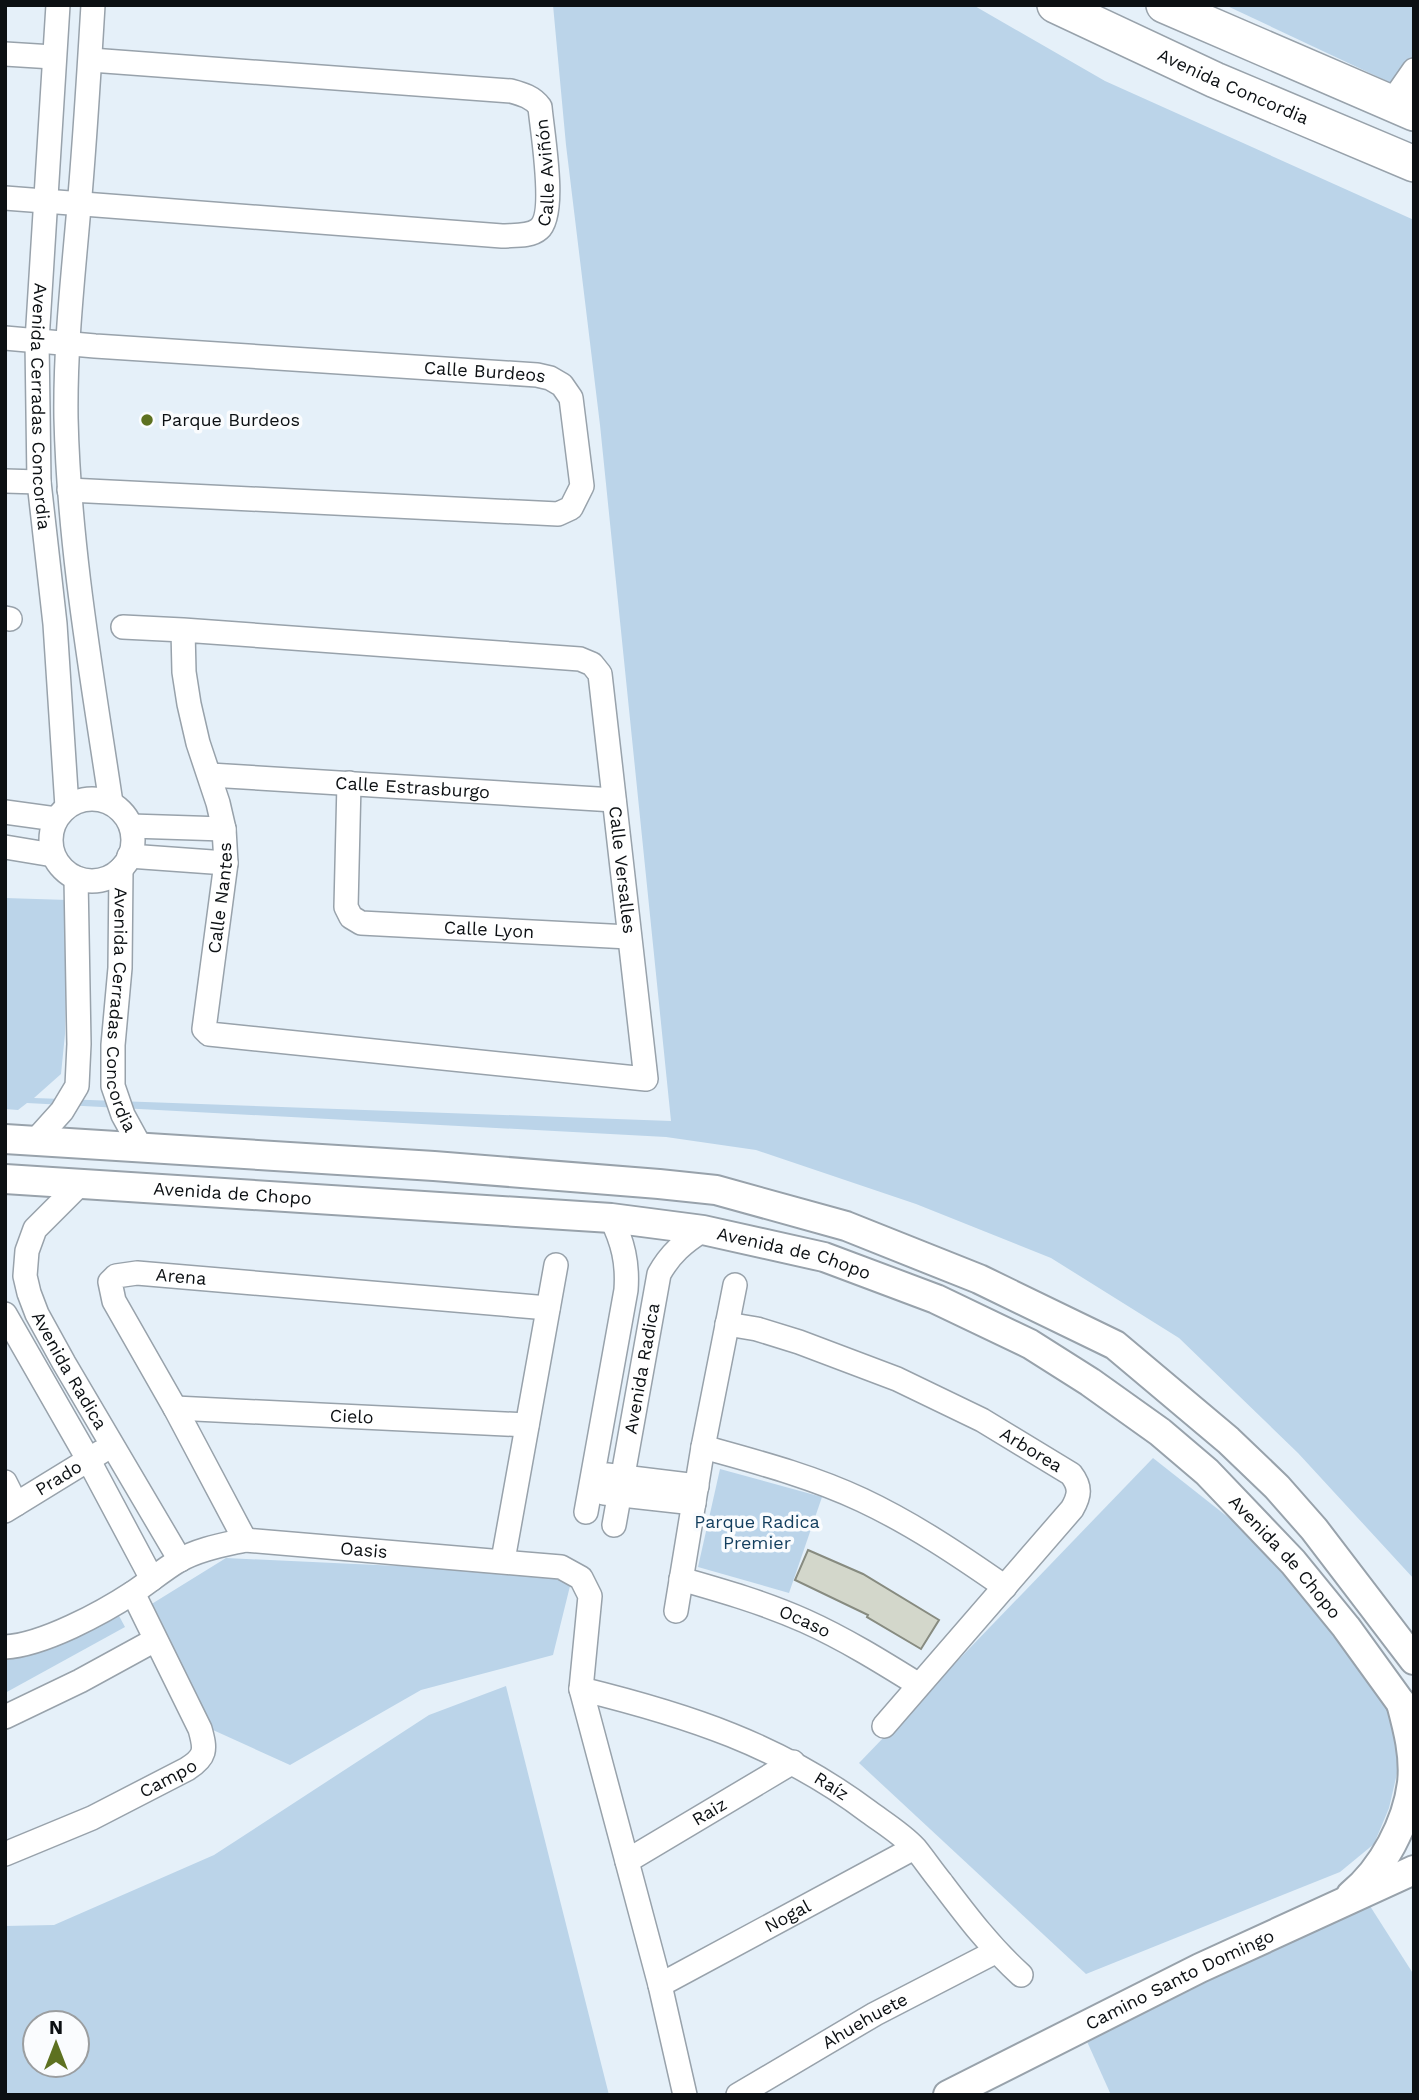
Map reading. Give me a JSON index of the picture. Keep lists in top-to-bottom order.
{
  "streets": {
    "main road": ["Avenida Concordia"],
    "street": [
      "Calle Aviñón",
      "Calle Burdeos",
      "Avenida Cerradas Concordia",
      "Calle Estrasburgo",
      "Calle Versalles",
      "Calle Nantes",
      "Calle Lyon",
      "Avenida de Chopo",
      "Arena",
      "Avenida Radica",
      "Cielo",
      "Arborea",
      "Prado",
      "Oasis",
      "Ocaso",
      "Campo",
      "Raíz",
      "Raiz",
      "Nogal",
      "Camino Santo Domingo",
      "Ahuehuete"
    ]
  },
  "crossings": [
    ["Calle Aviñón", "Avenida Cerradas Concordia"],
    ["Calle Burdeos", "Avenida Cerradas Concordia"],
    ["Avenida Cerradas Concordia", "Avenida de Chopo"],
    ["Calle Estrasburgo", "Calle Versalles"],
    ["Calle Estrasburgo", "Calle Nantes"],
    ["Calle Estrasburgo", "Calle Lyon"],
    ["Calle Versalles", "Calle Nantes"],
    ["Calle Versalles", "Calle Lyon"],
    ["Avenida de Chopo", "Avenida Radica"],
    ["Arena", "Cielo"],
    ["Arena", "Oasis"],
    ["Avenida Radica", "Prado"],
    ["Avenida Radica", "Oasis"],
    ["Arborea", "Ocaso"],
    ["Oasis", "Campo"],
    ["Oasis", "Raíz"],
    ["Raíz", "Raiz"],
    ["Raíz", "Nogal"],
    ["Raíz", "Ahuehuete"]
  ],
  "parks": ["Parque Radica Premier"],
  "places": ["Parque Burdeos"],
  "north": "top"
}
